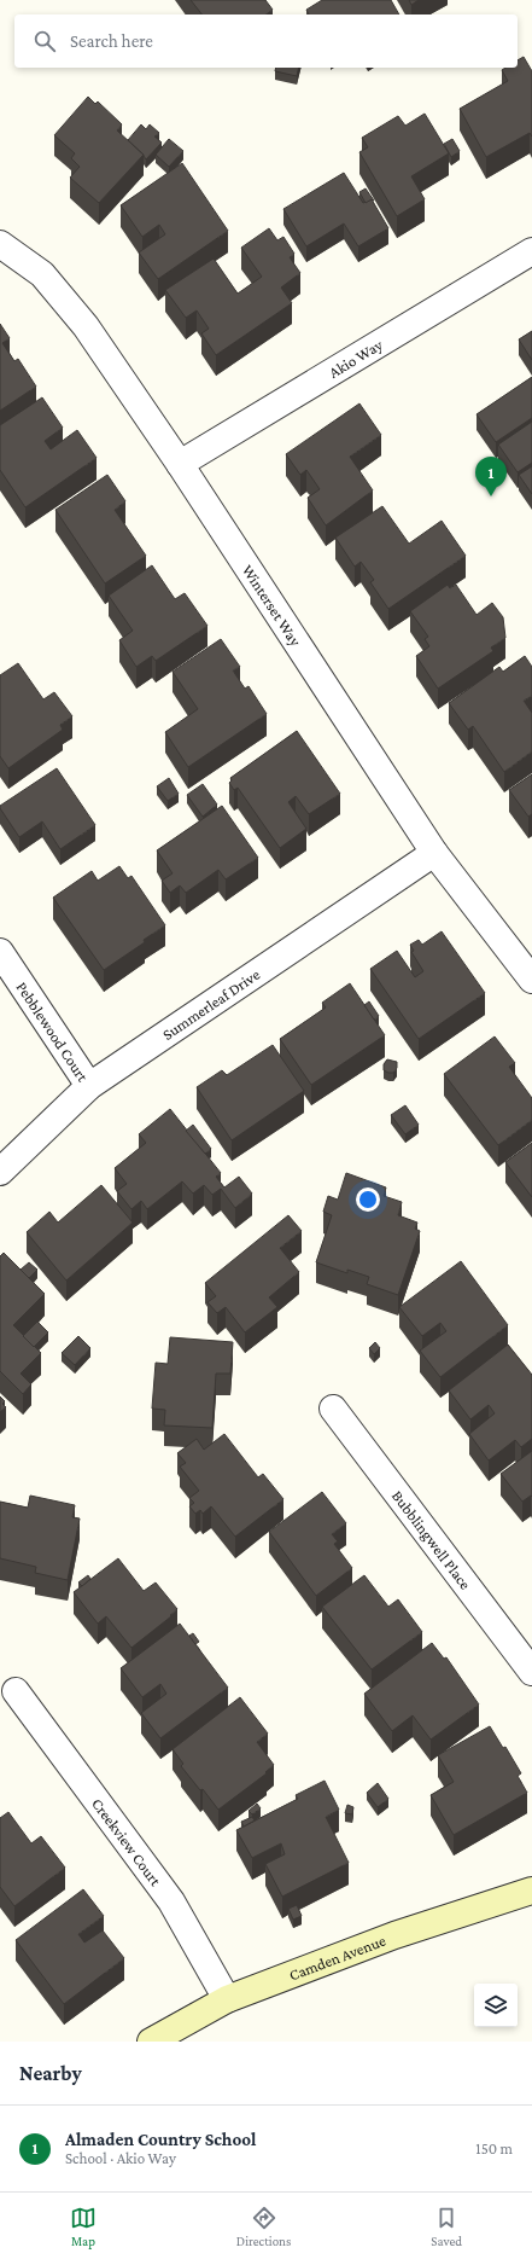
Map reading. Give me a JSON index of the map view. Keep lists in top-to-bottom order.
{
  "streets": {
    "street": [
      "Akio Way",
      "Winterset Way",
      "Summerleaf Drive",
      "Pebblewood Court",
      "Bubblingwell Place",
      "Creekview Court",
      "Camden Avenue"
    ]
  },
  "crossings": [
    ["Akio Way", "Winterset Way"],
    ["Winterset Way", "Summerleaf Drive"],
    ["Summerleaf Drive", "Pebblewood Court"],
    ["Creekview Court", "Camden Avenue"]
  ],
  "page": {
    "search": "Search here",
    "pins": "1",
    "heading": "Nearby",
    "list": [
      {
        "mark": "1",
        "name": "Almaden Country School",
        "note": "School · Akio Way",
        "value": "150 m"
      }
    ],
    "nav": ["Map", "Directions", "Saved"]
  }
}
